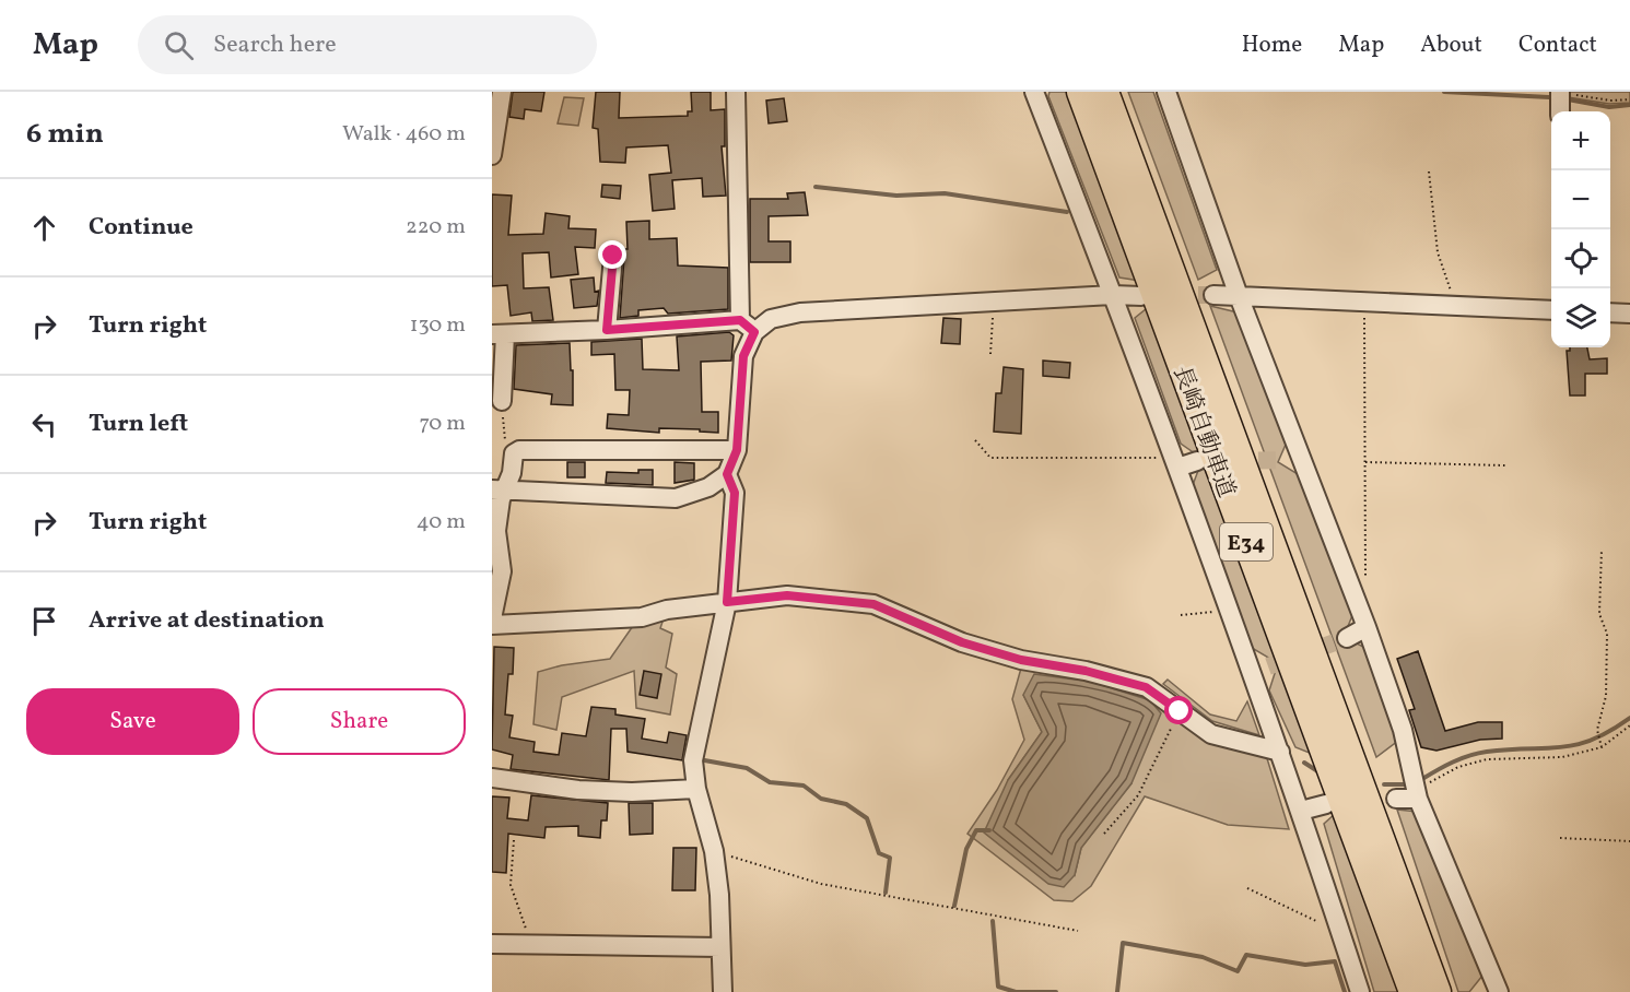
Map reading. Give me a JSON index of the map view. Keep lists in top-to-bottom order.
{
  "streets": {
    "highway": ["長崎自動車道", "E34"]
  },
  "page": {
    "header": "Map",
    "search": "Search here",
    "nav": [
      "Home",
      "Map",
      "About",
      "Contact"
    ],
    "heading": ["6 min", "Walk · 460 m"],
    "map_buttons": ["+", "−"],
    "list": [
      ["Continue", "220 m"],
      ["Turn right", "130 m"],
      ["Turn left", "70 m"],
      ["Turn right", "40 m"],
      "Arrive at destination"
    ],
    "buttons": ["Save", "Share"]
  }
}
